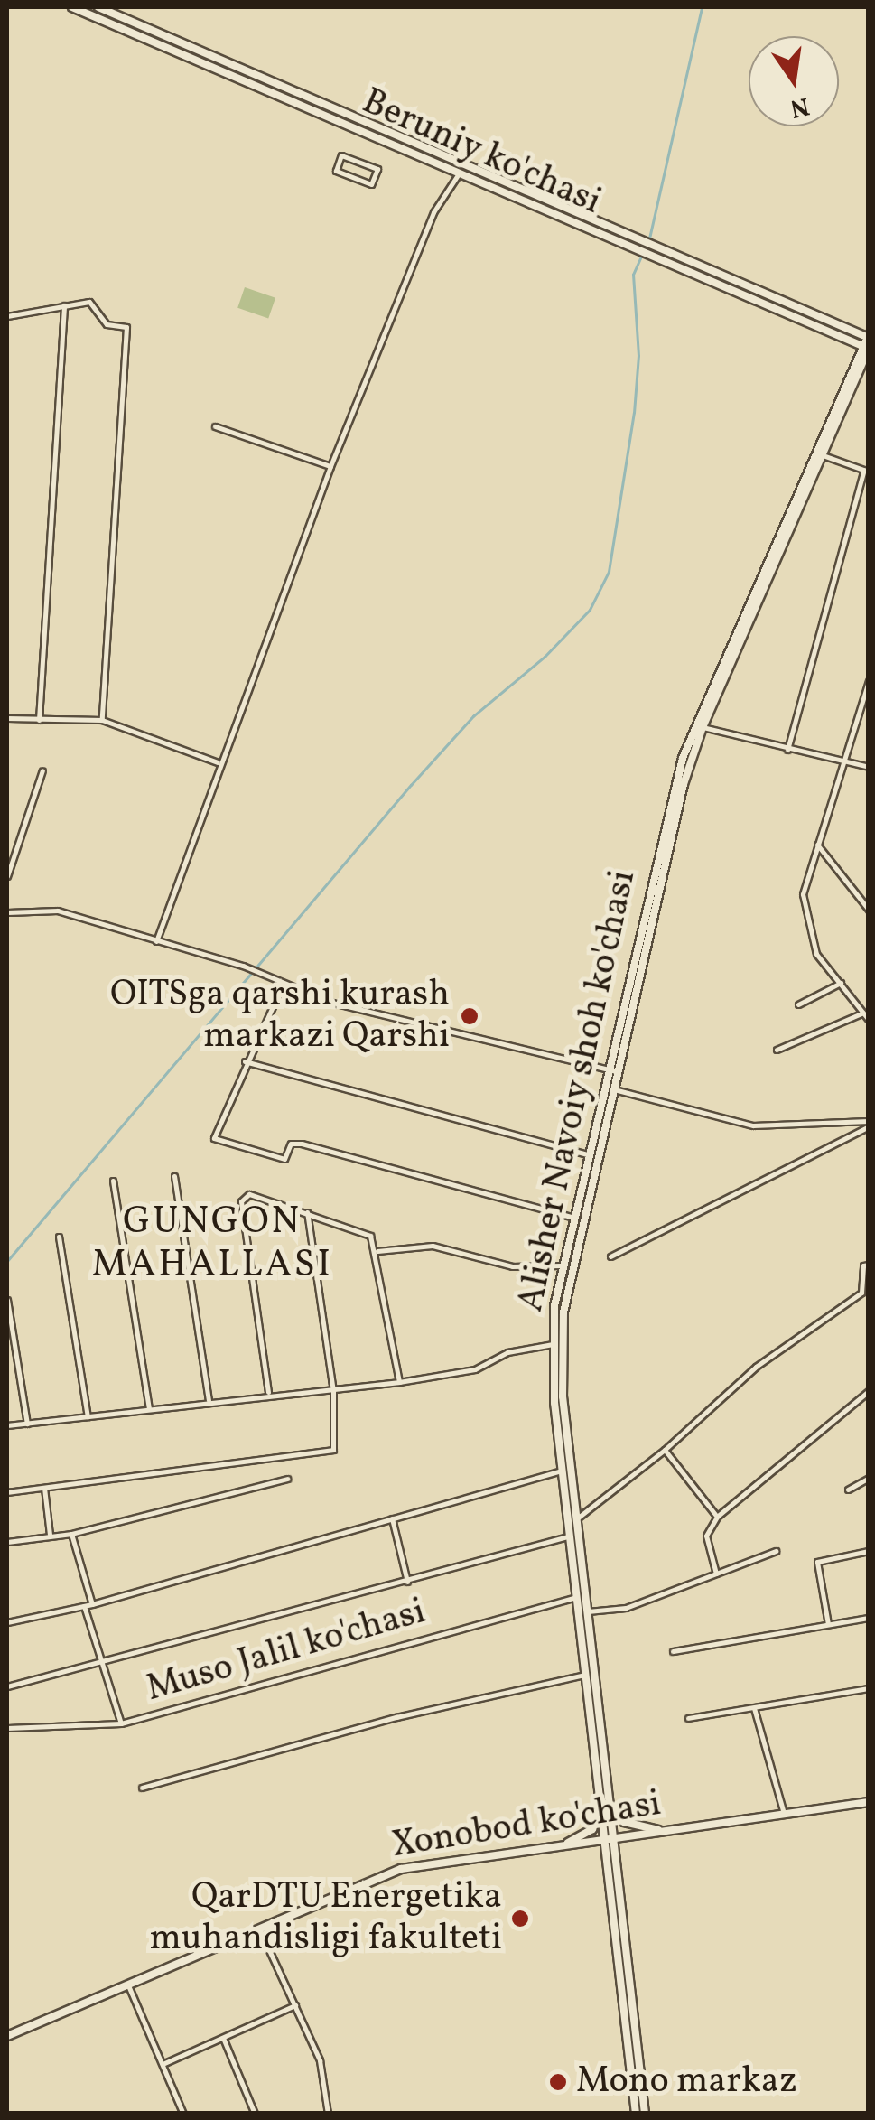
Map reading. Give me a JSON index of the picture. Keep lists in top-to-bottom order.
{
  "streets": {
    "main road": ["Beruniy ko'chasi", "Alisher Navoiy shoh ko'chasi", "Xonobod ko'chasi"],
    "street": ["Muso Jalil ko'chasi"]
  },
  "crossings": [
    ["Beruniy ko'chasi", "Alisher Navoiy shoh ko'chasi"],
    ["Alisher Navoiy shoh ko'chasi", "Muso Jalil ko'chasi"],
    ["Alisher Navoiy shoh ko'chasi", "Xonobod ko'chasi"]
  ],
  "districts": ["GUNGON MAHALLASI"],
  "places": ["OITSga qarshi kurash markazi Qarshi", "QarDTU Energetika muhandisligi fakulteti", "Mono markaz"],
  "north": "bottom"
}
